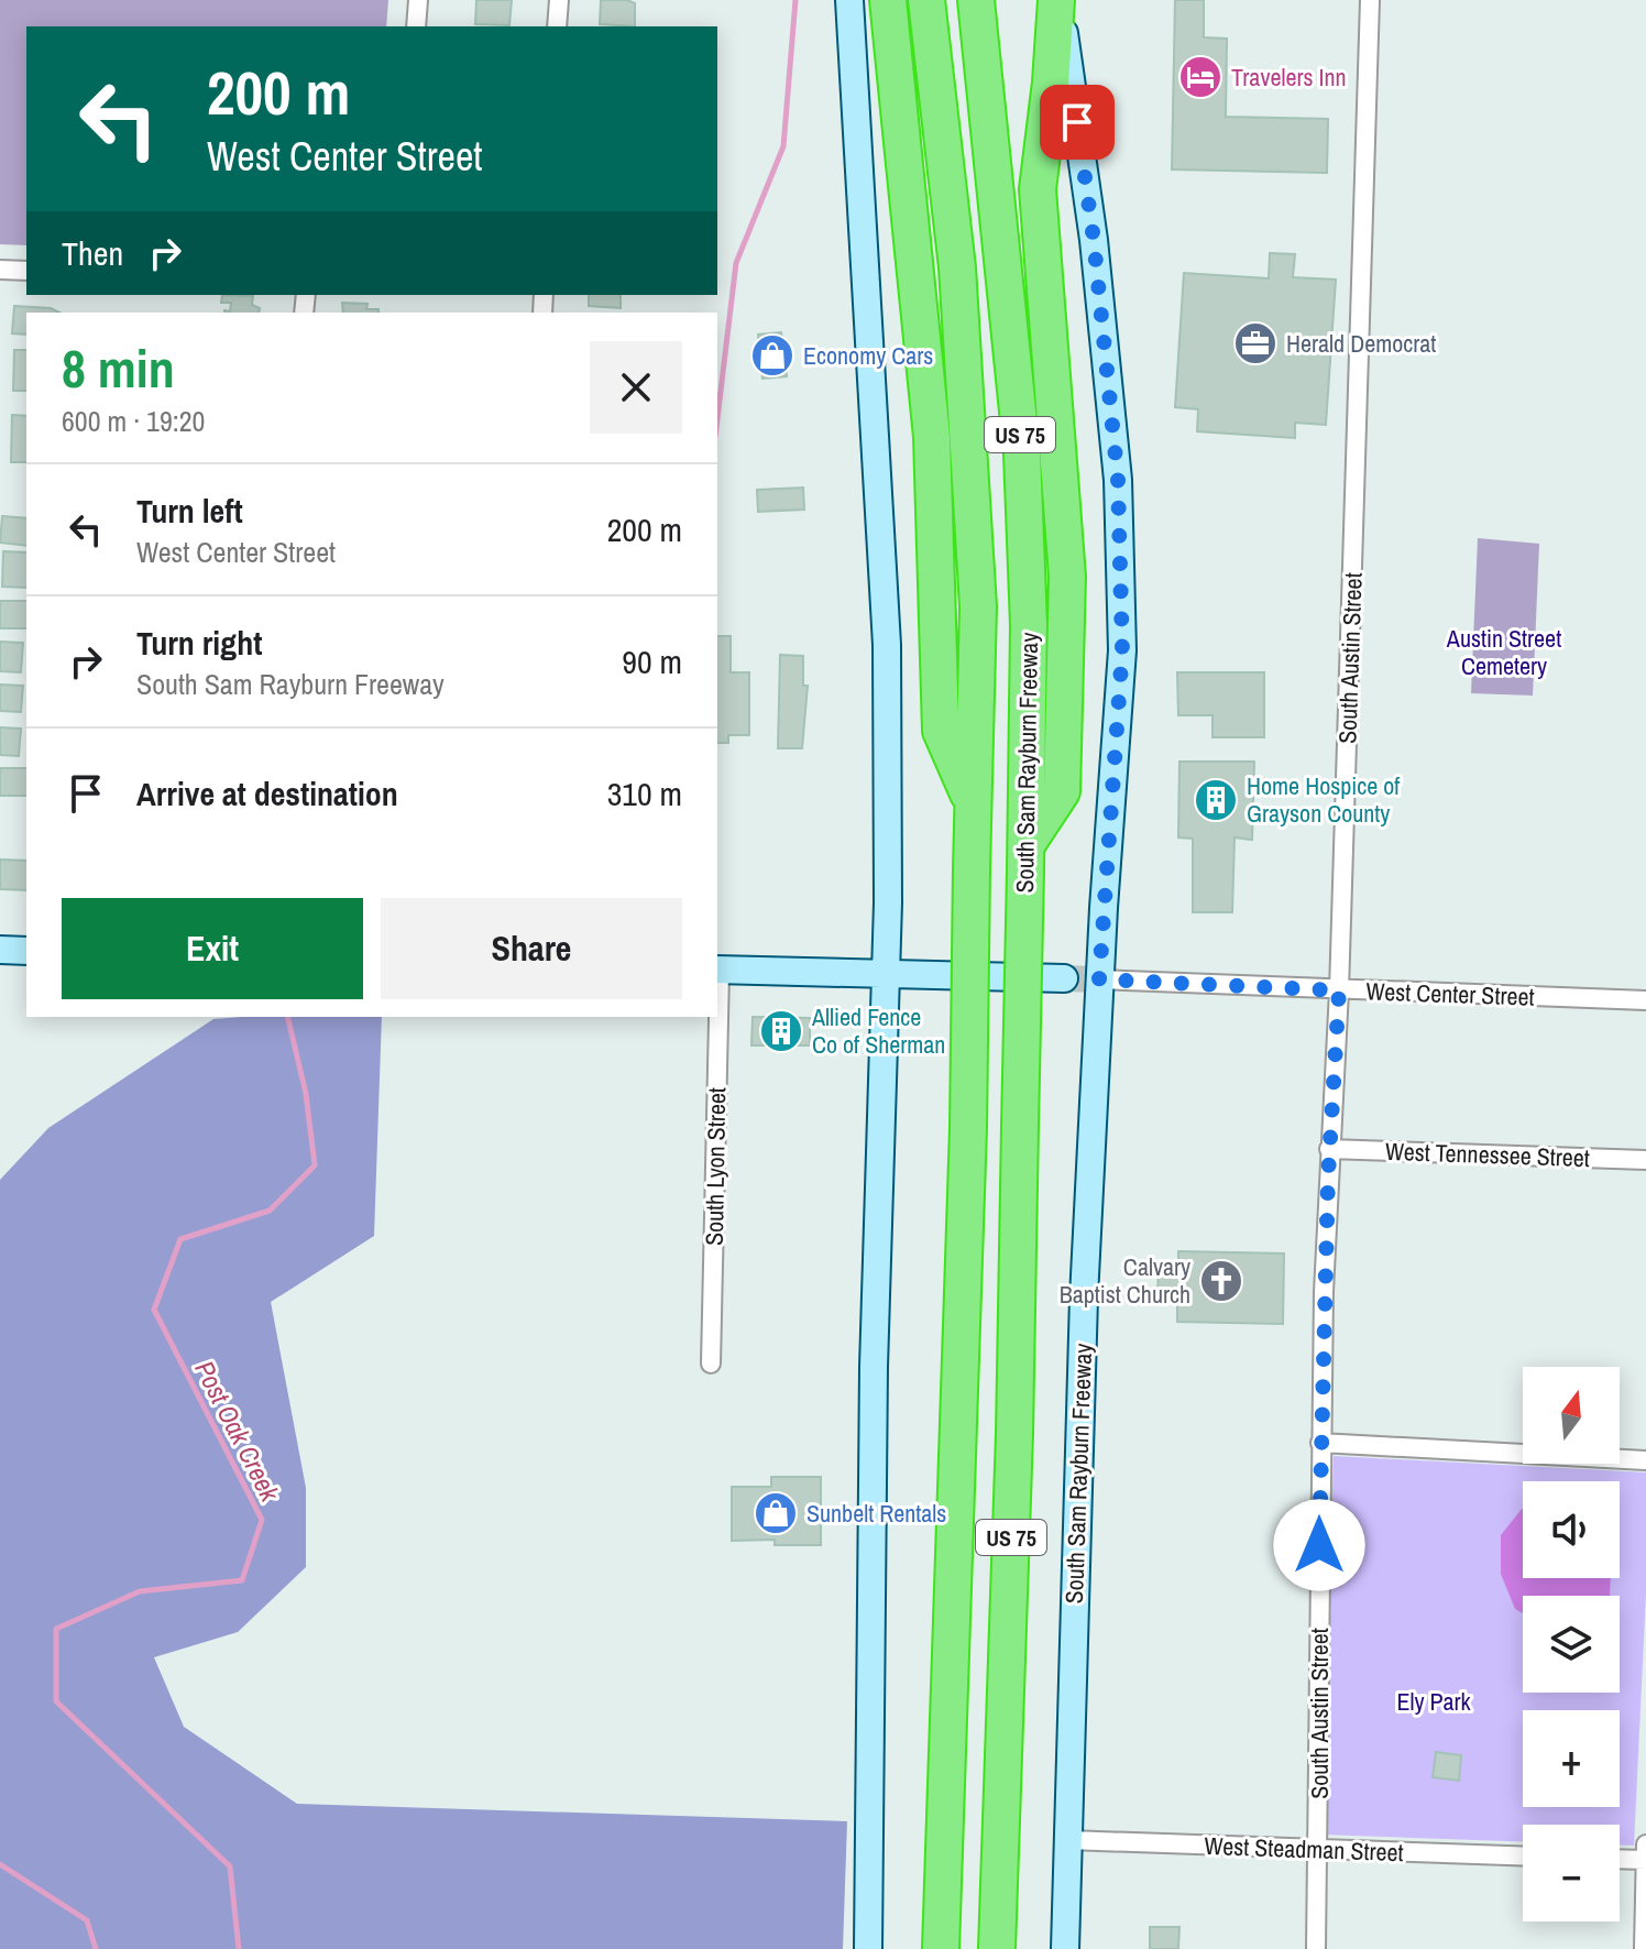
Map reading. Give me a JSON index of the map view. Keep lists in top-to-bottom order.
{
  "streets": {
    "highway": ["US 75", "South Sam Rayburn Freeway"],
    "street": [
      "South Austin Street",
      "West Center Street",
      "West Tennessee Street",
      "South Lyon Street",
      "West Steadman Street"
    ]
  },
  "crossings": [
    ["South Austin Street", "West Center Street"],
    ["South Austin Street", "West Tennessee Street"],
    ["South Austin Street", "West Steadman Street"],
    ["South Sam Rayburn Freeway", "West Center Street"],
    ["South Sam Rayburn Freeway", "West Steadman Street"]
  ],
  "water": ["Post Oak Creek"],
  "parks": ["Austin Street Cemetery", "Ely Park"],
  "places": {
    "hotel": ["Travelers Inn"],
    "office": ["Herald Democrat"],
    "shop": ["Economy Cars", "Sunbelt Rentals"],
    "building": ["Home Hospice of Grayson County", "Allied Fence Co of Sherman"],
    "church": ["Calvary Baptist Church"]
  },
  "north": "top",
  "page": {
    "turn": ["200 m", "West Center Street"],
    "then": "Then",
    "heading": ["8 min", "600 m · 19:20"],
    "list": [
      {
        "name": "Turn left",
        "note": "West Center Street",
        "value": "200 m"
      },
      {
        "name": "Turn right",
        "note": "South Sam Rayburn Freeway",
        "value": "90 m"
      },
      {
        "name": "Arrive at destination",
        "value": "310 m"
      }
    ],
    "buttons": ["Exit", "Share"],
    "map_buttons": ["+", "−"]
  }
}
